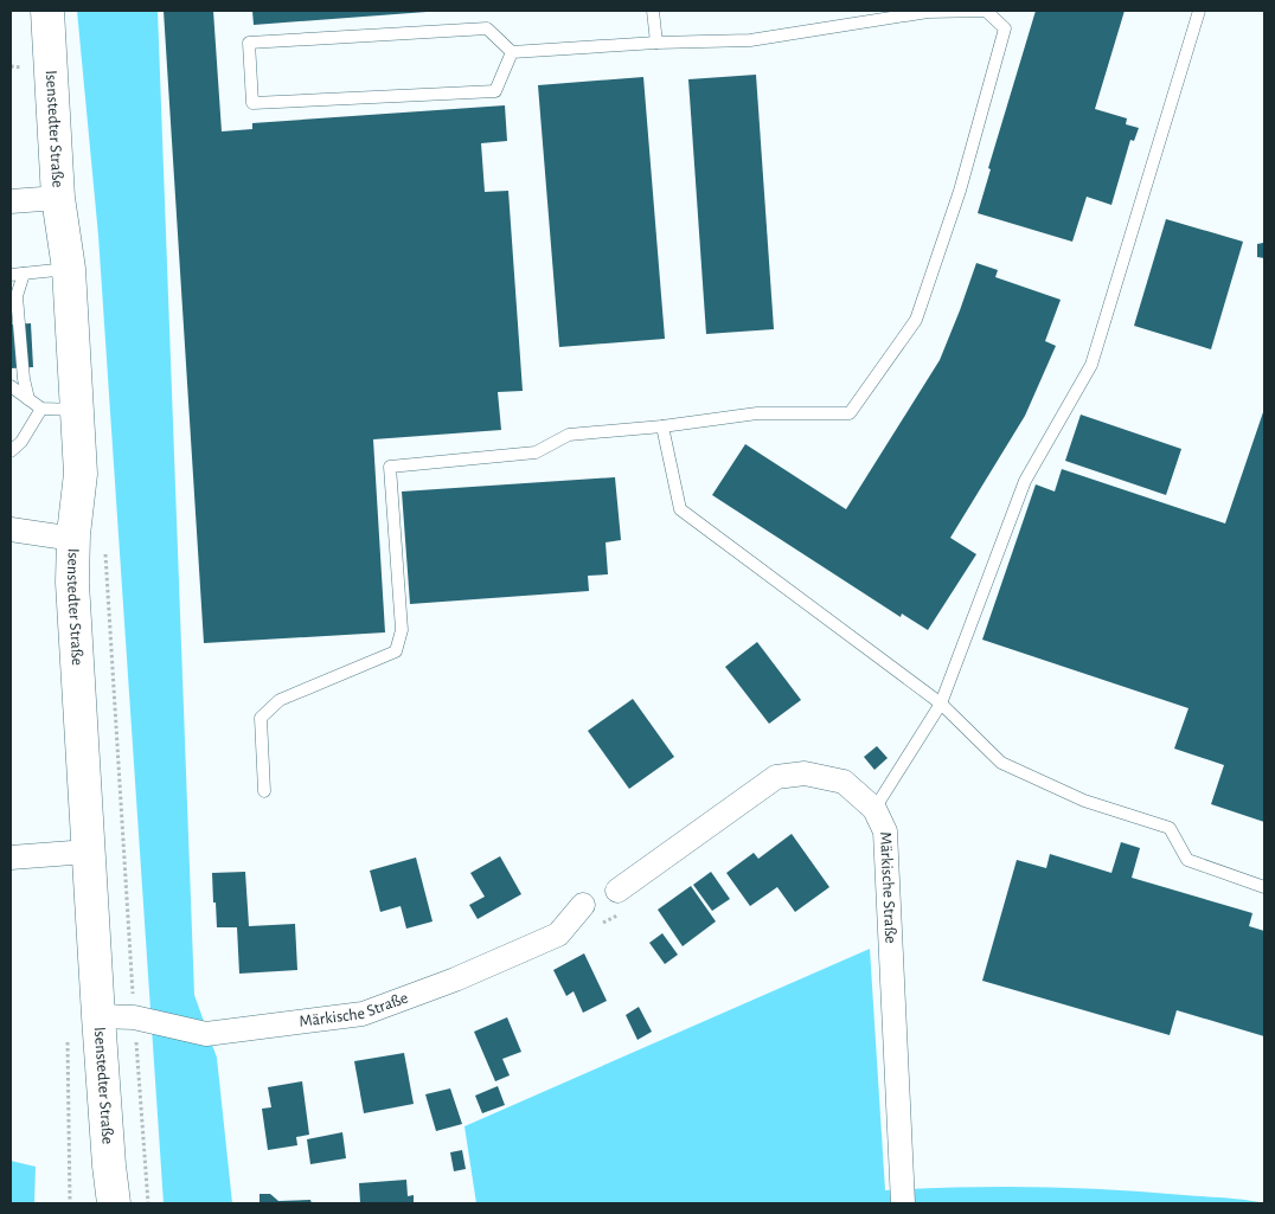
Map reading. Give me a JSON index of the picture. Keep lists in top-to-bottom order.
{
  "streets": {
    "street": ["Isenstedter Straße", "Märkische Straße"]
  },
  "crossings": [
    ["Isenstedter Straße", "Märkische Straße"]
  ]
}
